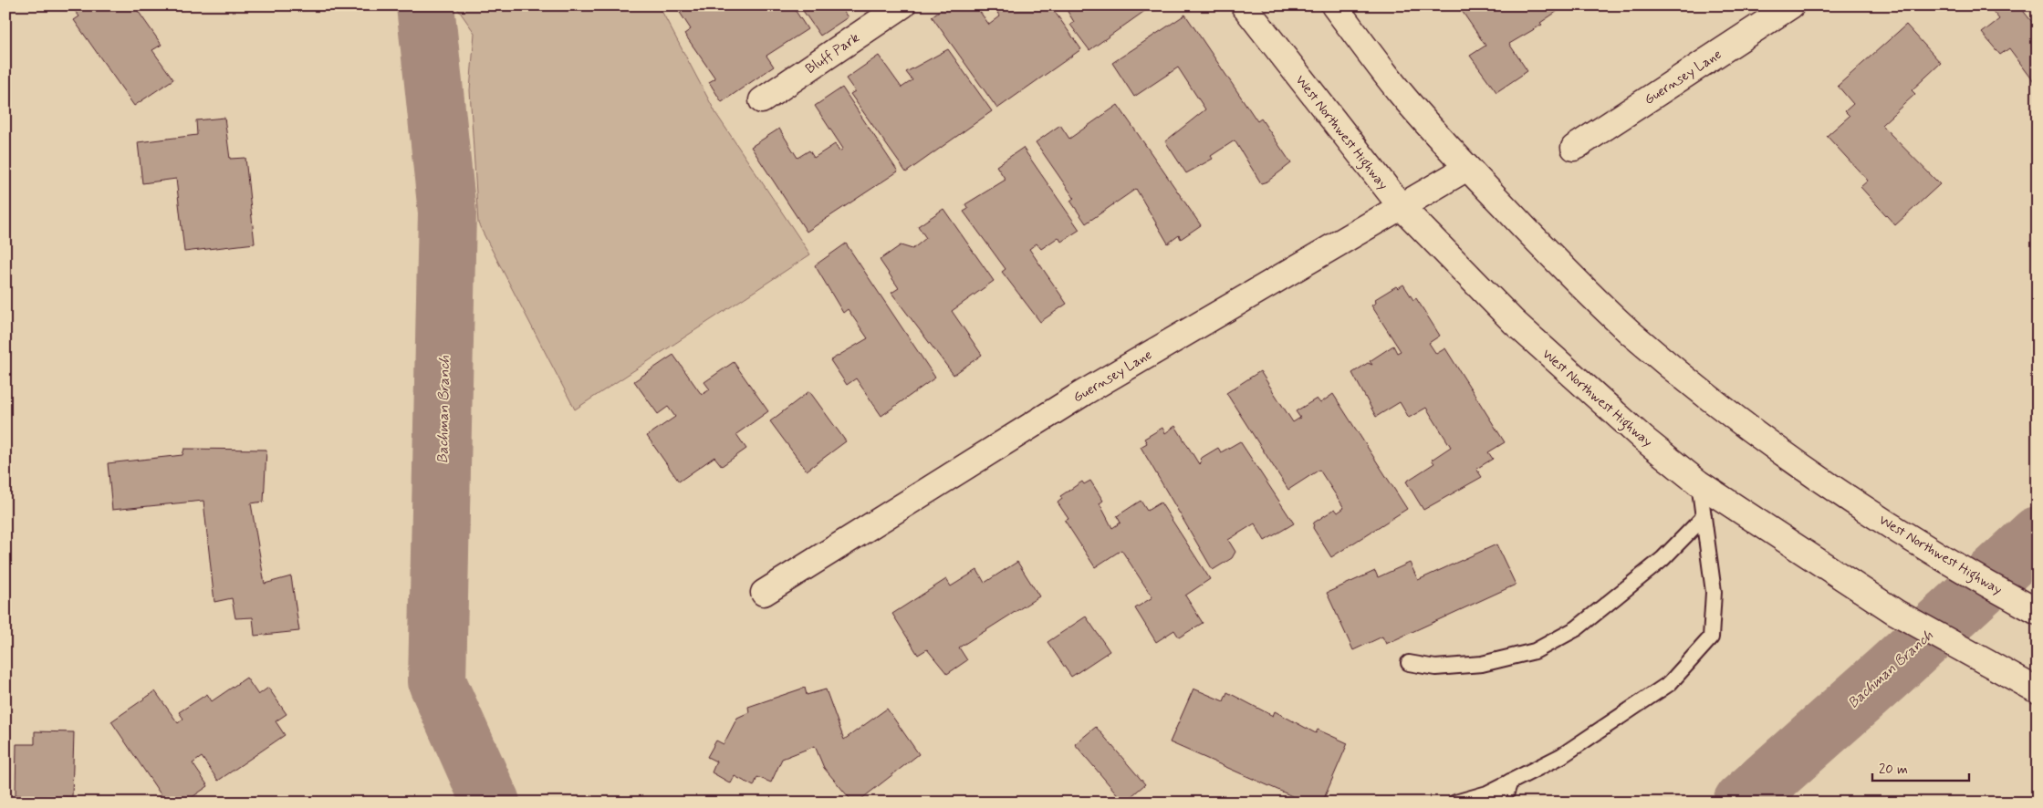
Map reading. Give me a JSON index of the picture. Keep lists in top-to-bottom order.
{
  "streets": {
    "main road": ["Bluff Park", "Guernsey Lane", "West Northwest Highway"]
  },
  "crossings": [
    ["Guernsey Lane", "West Northwest Highway"]
  ],
  "water": ["Bachman Branch"],
  "scale_bar": "20 m"
}
